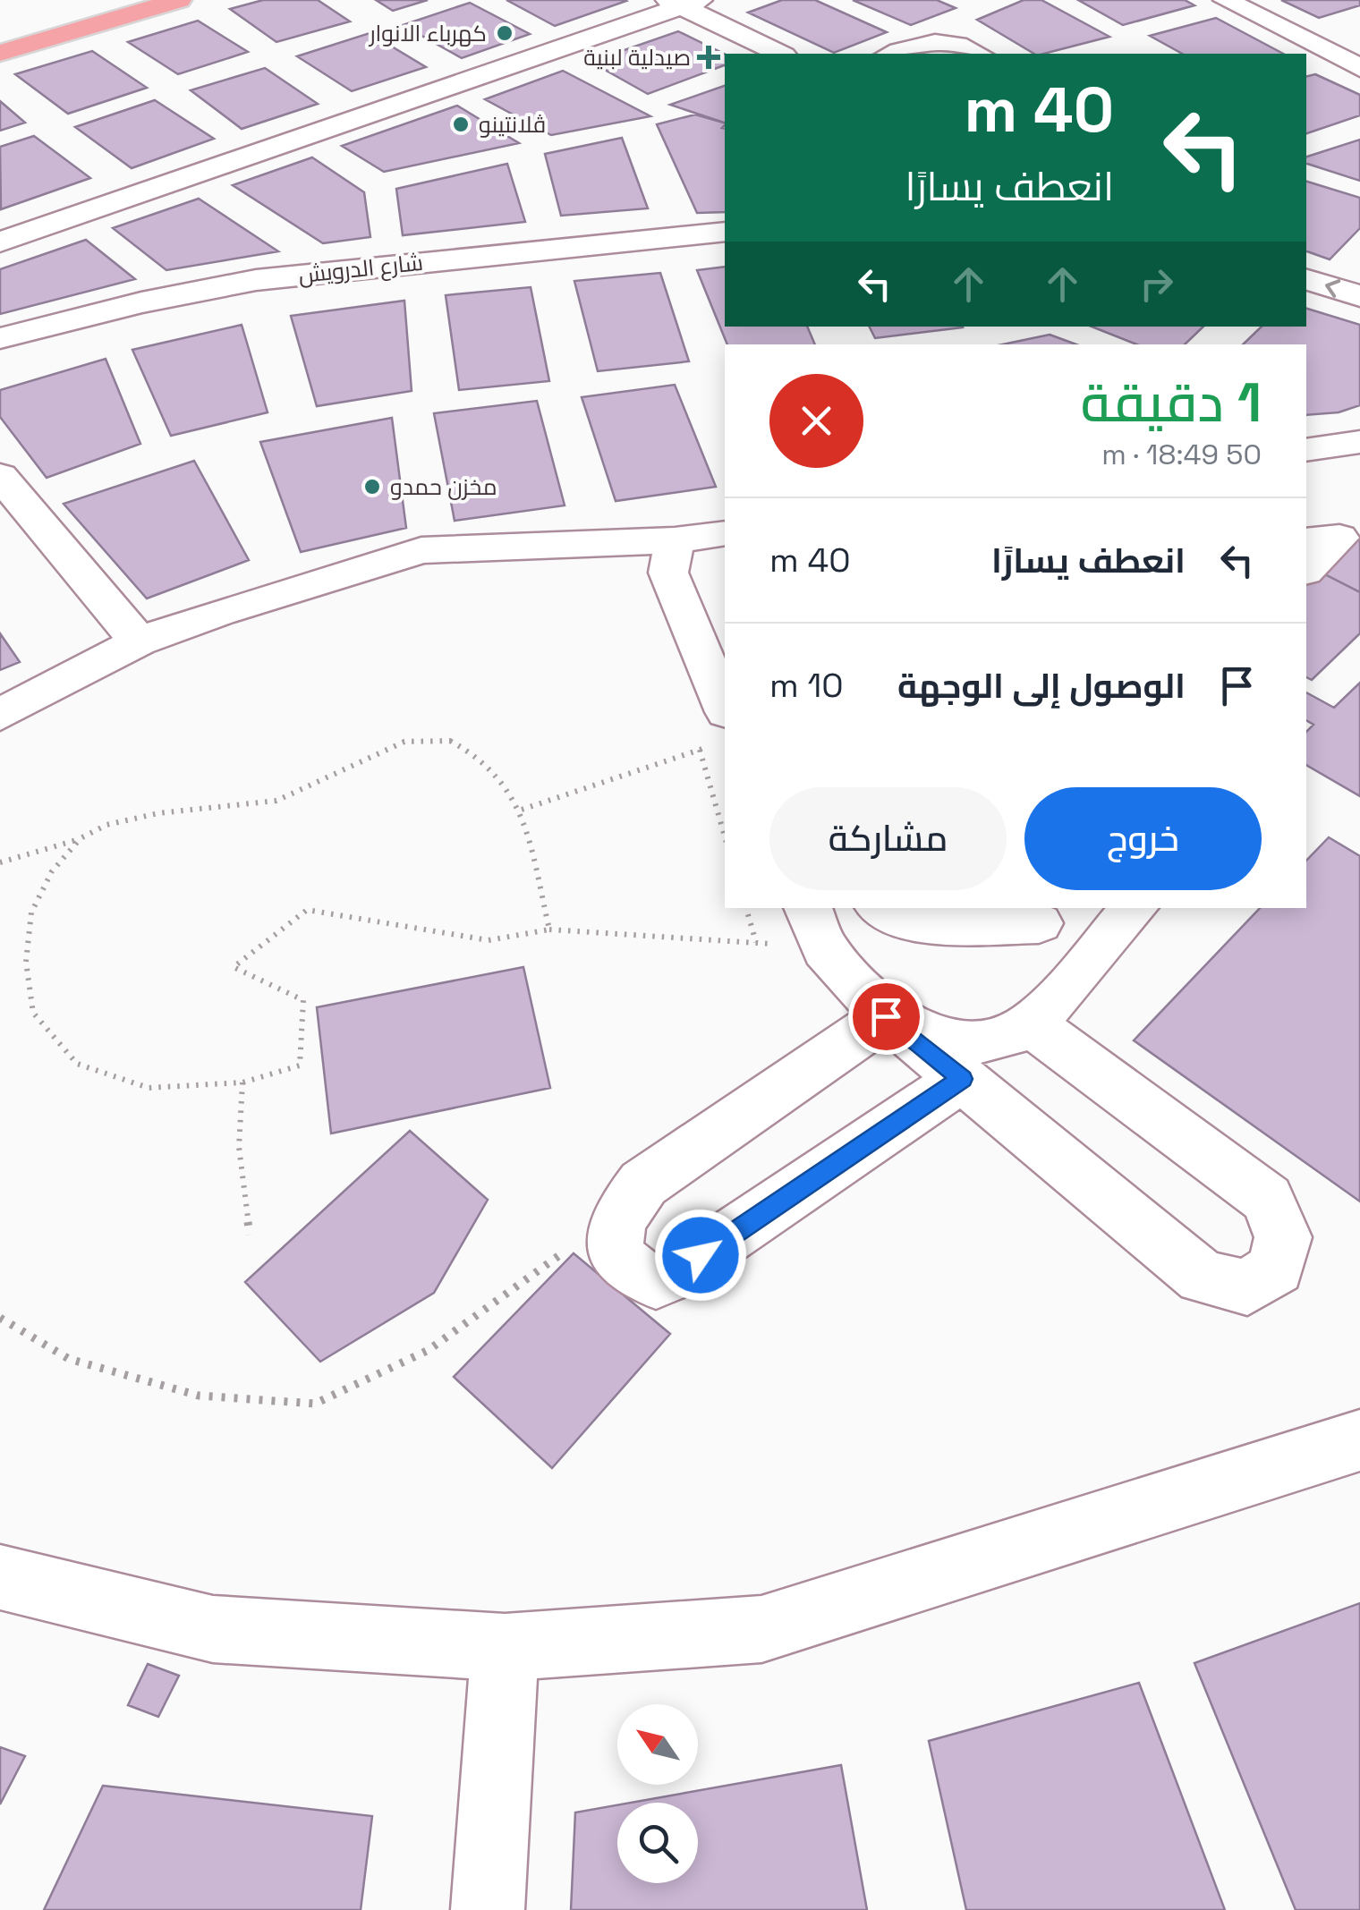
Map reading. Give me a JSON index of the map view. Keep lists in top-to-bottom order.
{
  "streets": {
    "street": ["شارع الدرويش"]
  },
  "places": {
    "other": ["كهرباء الانوار", "ڤلانتينو", "مخزن حمدو"],
    "health": ["صيدلية لبنية"]
  },
  "north": "top left",
  "page": {
    "turn": ["40 m", "انعطف يسارًا"],
    "heading": ["1 دقيقة", "50 m · 18:49"],
    "list": [
      {
        "name": "انعطف يسارًا",
        "value": "40 m"
      },
      {
        "name": "الوصول إلى الوجهة",
        "value": "10 m"
      }
    ],
    "buttons": ["خروج", "مشاركة"]
  }
}
